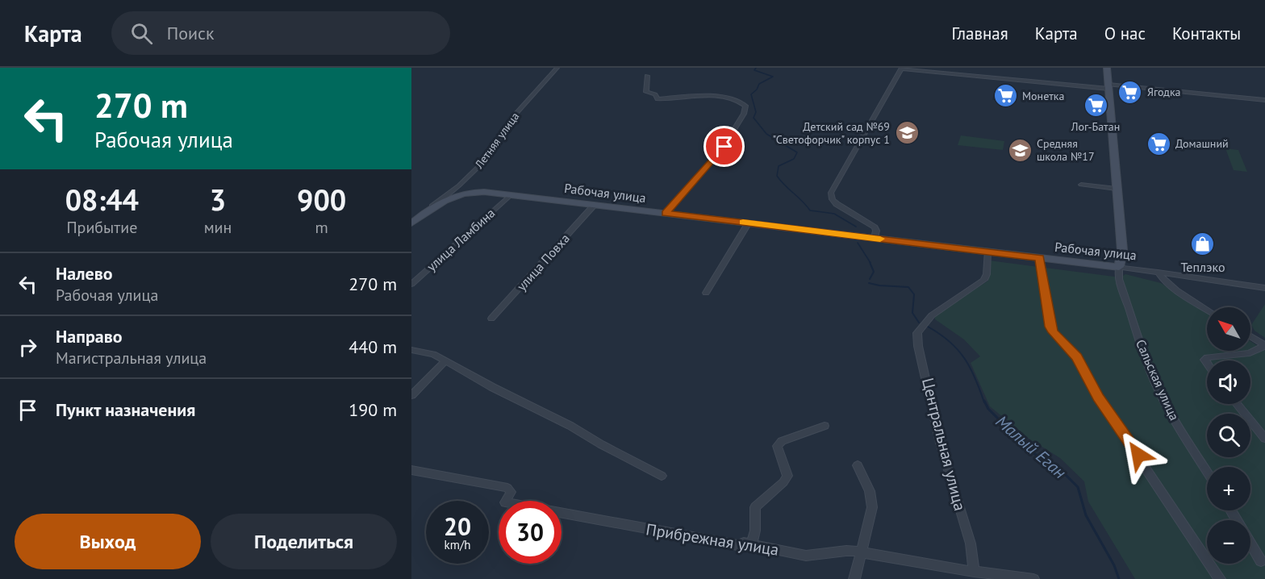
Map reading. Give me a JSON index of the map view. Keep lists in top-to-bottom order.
{
  "streets": {
    "street": [
      "Летняя улица",
      "Рабочая улица",
      "улица Ламбина",
      "улица Повха",
      "Сальская улица",
      "Центральная улица",
      "Прибрежная улица"
    ]
  },
  "crossings": [
    ["Летняя улица", "Рабочая улица"],
    ["Рабочая улица", "улица Ламбина"],
    ["Рабочая улица", "улица Повха"],
    ["Рабочая улица", "Сальская улица"],
    ["Рабочая улица", "Центральная улица"],
    ["Центральная улица", "Прибрежная улица"]
  ],
  "water": ["Малый Еган"],
  "places": {
    "supermarket": [
      "Ягодка",
      "Монетка",
      "Лог-Батан",
      "Домашний"
    ],
    "school or university": ["Детский сад №69 \"Светофорчик\" корпус 1", "Средняя школа №17"],
    "shop": ["Теплэко"]
  },
  "north": "top left",
  "page": {
    "header": "Карта",
    "search": "Поиск",
    "nav": [
      "Главная",
      "Карта",
      "О нас",
      "Контакты"
    ],
    "turn": ["270 m", "Рабочая улица"],
    "eta": [
      "08:44",
      "Прибытие",
      "3",
      "мин",
      "900",
      "m"
    ],
    "list": [
      {
        "name": "Налево",
        "note": "Рабочая улица",
        "value": "270 m"
      },
      {
        "name": "Направо",
        "note": "Магистральная улица",
        "value": "440 m"
      },
      {
        "name": "Пункт назначения",
        "value": "190 m"
      }
    ],
    "map_buttons": ["+", "−"],
    "speed": "20 km/h",
    "limit": "30",
    "buttons": ["Выход", "Поделиться"]
  }
}
